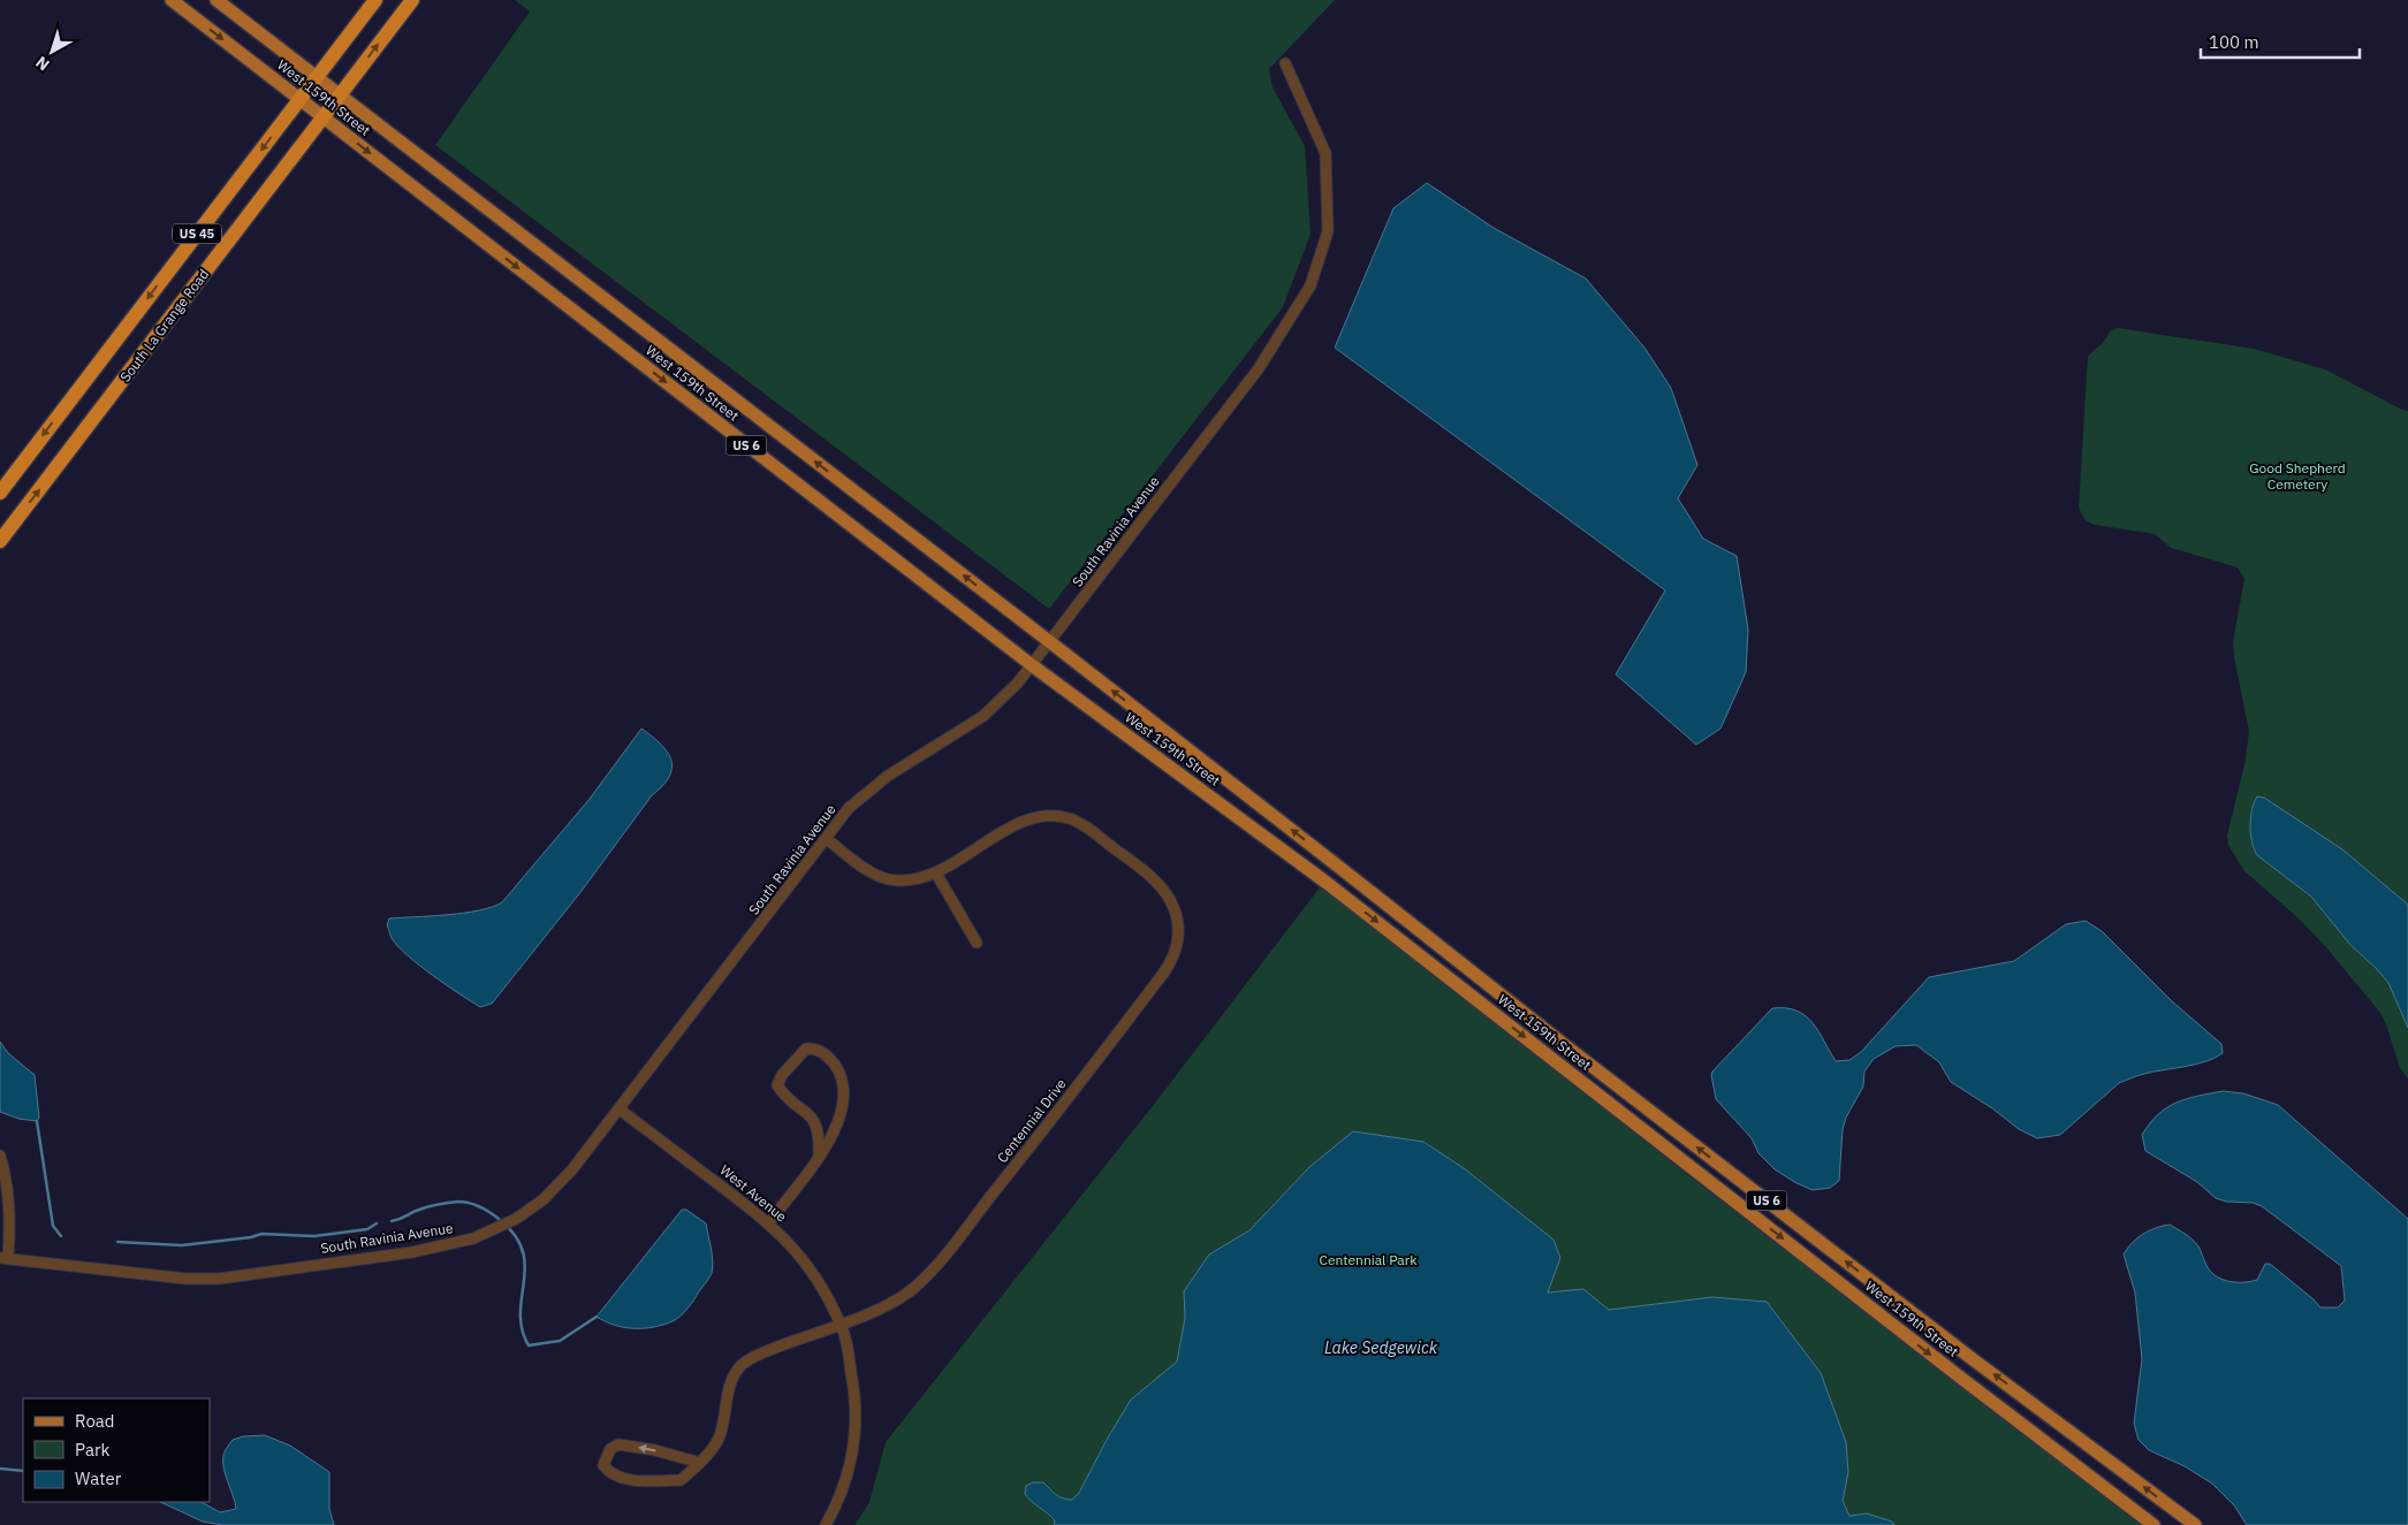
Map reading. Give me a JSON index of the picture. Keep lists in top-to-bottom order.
{
  "streets": {
    "highway": ["US 45", "South La Grange Road"],
    "main road": ["West 159th Street", "US 6"],
    "street": ["South Ravinia Avenue", "Centennial Drive", "West Avenue"]
  },
  "crossings": [
    ["West 159th Street", "South La Grange Road"],
    ["West 159th Street", "South Ravinia Avenue"],
    ["South Ravinia Avenue", "West Avenue"],
    ["Centennial Drive", "West Avenue"]
  ],
  "water": ["Lake Sedgewick"],
  "parks": ["Good Shepherd Cemetery", "Centennial Park"],
  "legend": ["Road", "Park", "Water"],
  "scale_bar": "100 m",
  "north": "bottom left"
}
